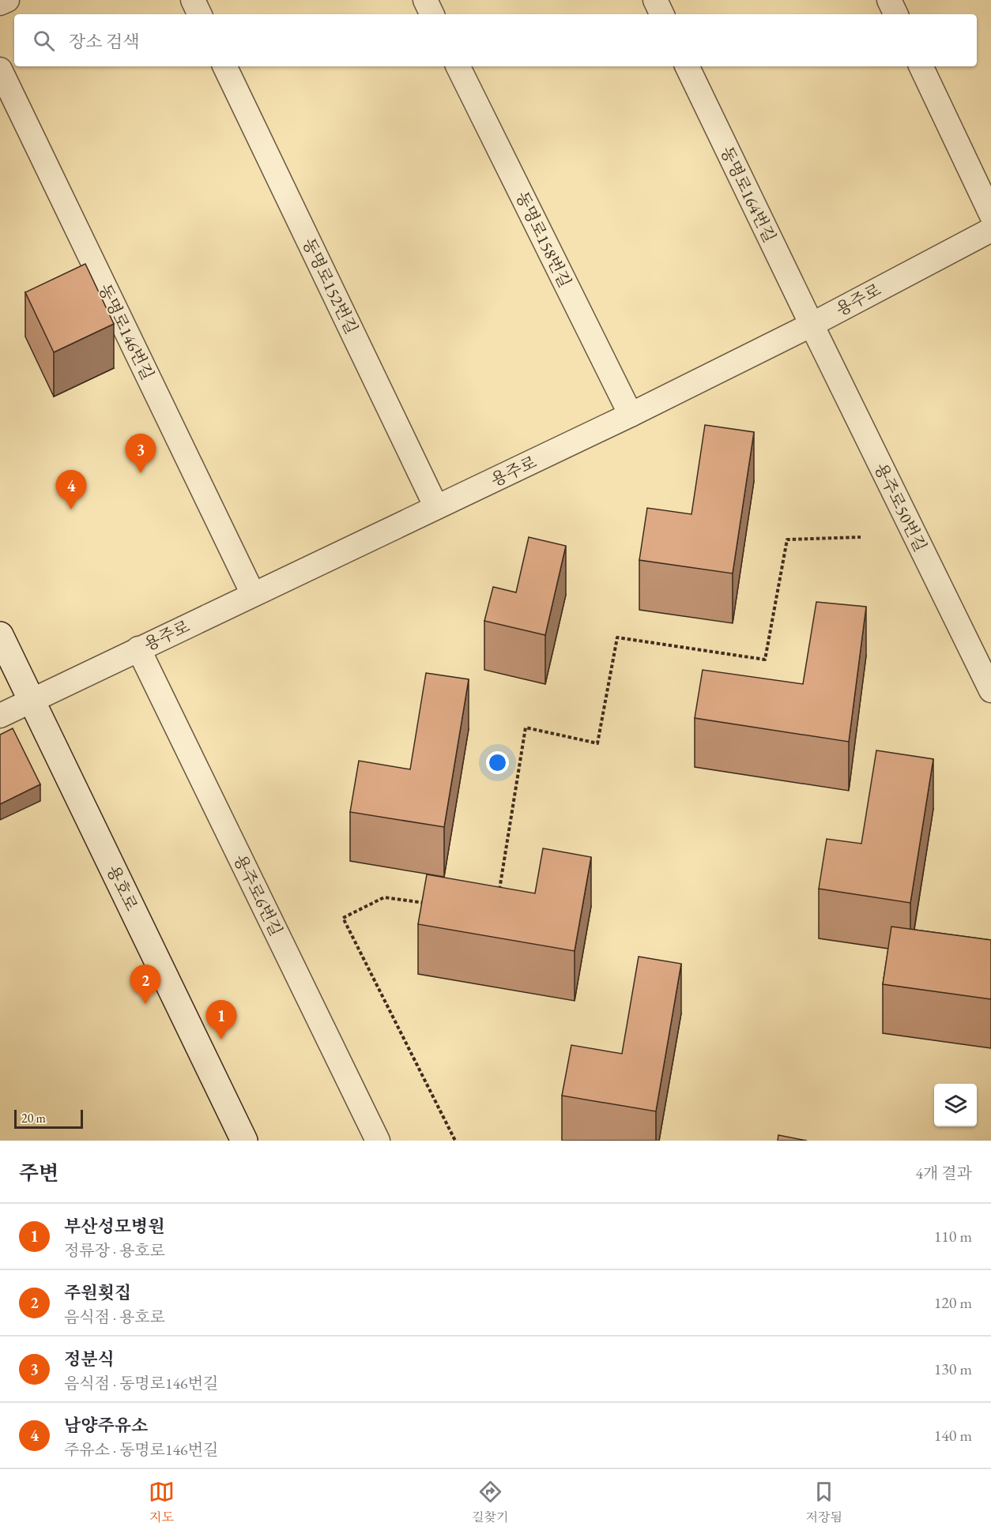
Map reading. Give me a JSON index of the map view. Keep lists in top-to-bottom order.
{
  "streets": {
    "main road": ["용호로"],
    "street": [
      "동명로164번길",
      "동명로158번길",
      "동명로152번길",
      "용주로",
      "동명로146번길",
      "용주로50번길",
      "용주로6번길"
    ]
  },
  "crossings": [
    ["동명로164번길", "용주로"],
    ["동명로164번길", "용주로50번길"],
    ["동명로158번길", "용주로"],
    ["동명로152번길", "용주로"],
    ["용주로", "동명로146번길"],
    ["용주로", "용주로50번길"],
    ["용주로", "용호로"],
    ["용주로", "용주로6번길"]
  ],
  "scale_bar": "20 m",
  "page": {
    "search": "장소 검색",
    "pins": [
      "3",
      "4",
      "2",
      "1"
    ],
    "scale": "20 m",
    "heading": ["주변", "4개 결과"],
    "list": [
      {
        "mark": "1",
        "name": "부산성모병원",
        "note": "정류장 · 용호로",
        "value": "110 m"
      },
      {
        "mark": "2",
        "name": "주원횟집",
        "note": "음식점 · 용호로",
        "value": "120 m"
      },
      {
        "mark": "3",
        "name": "정분식",
        "note": "음식점 · 동명로146번길",
        "value": "130 m"
      },
      {
        "mark": "4",
        "name": "남양주유소",
        "note": "주유소 · 동명로146번길",
        "value": "140 m"
      }
    ],
    "nav": ["지도", "길찾기", "저장됨"]
  }
}
